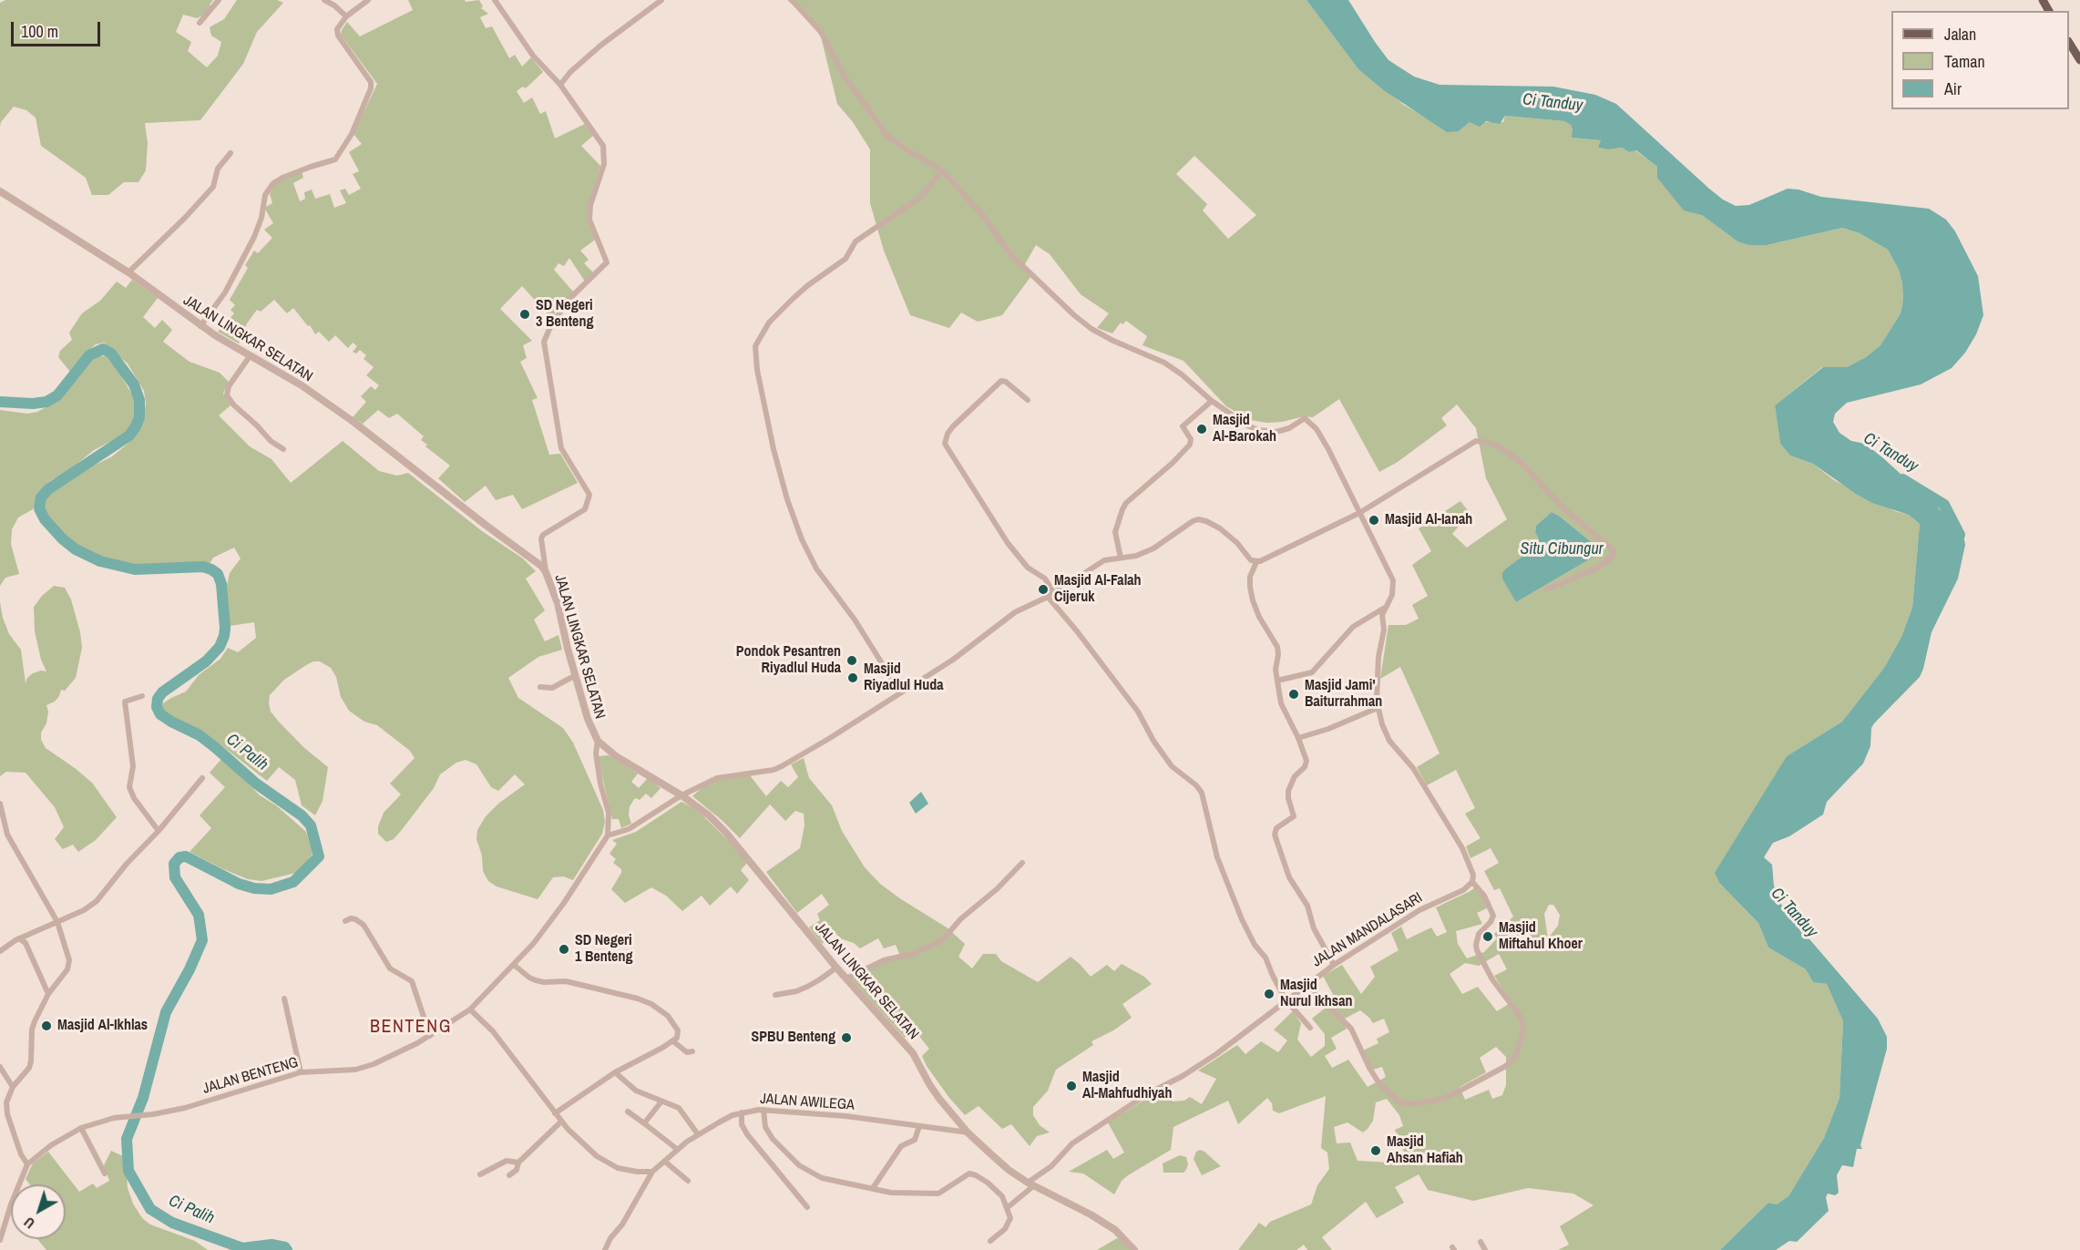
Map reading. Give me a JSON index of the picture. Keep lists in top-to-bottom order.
{
  "streets": {
    "street": [
      "JALAN LINGKAR SELATAN",
      "JALAN MANDALASARI",
      "JALAN BENTENG",
      "JALAN AWILEGA"
    ]
  },
  "crossings": [
    ["JALAN LINGKAR SELATAN", "JALAN MANDALASARI"],
    ["JALAN LINGKAR SELATAN", "JALAN AWILEGA"]
  ],
  "districts": ["BENTENG"],
  "water": ["Ci Tanduy", "Situ Cibungur", "Ci Palih"],
  "places": [
    "SD Negeri 3 Benteng",
    "Masjid Al-Barokah",
    "Masjid Al-Ianah",
    "Masjid Al-Falah Cijeruk",
    "Pondok Pesantren Riyadlul Huda",
    "Masjid Riyadlul Huda",
    "Masjid Jami' Baiturrahman",
    "Masjid Miftahul Khoer",
    "SD Negeri 1 Benteng",
    "Masjid Nurul Ikhsan",
    "Masjid Al-Ikhlas",
    "SPBU Benteng",
    "Masjid Al-Mahfudhiyah",
    "Masjid Ahsan Hafiah"
  ],
  "legend": ["Jalan", "Taman", "Air"],
  "scale_bar": "100 m",
  "north": "bottom left"
}
